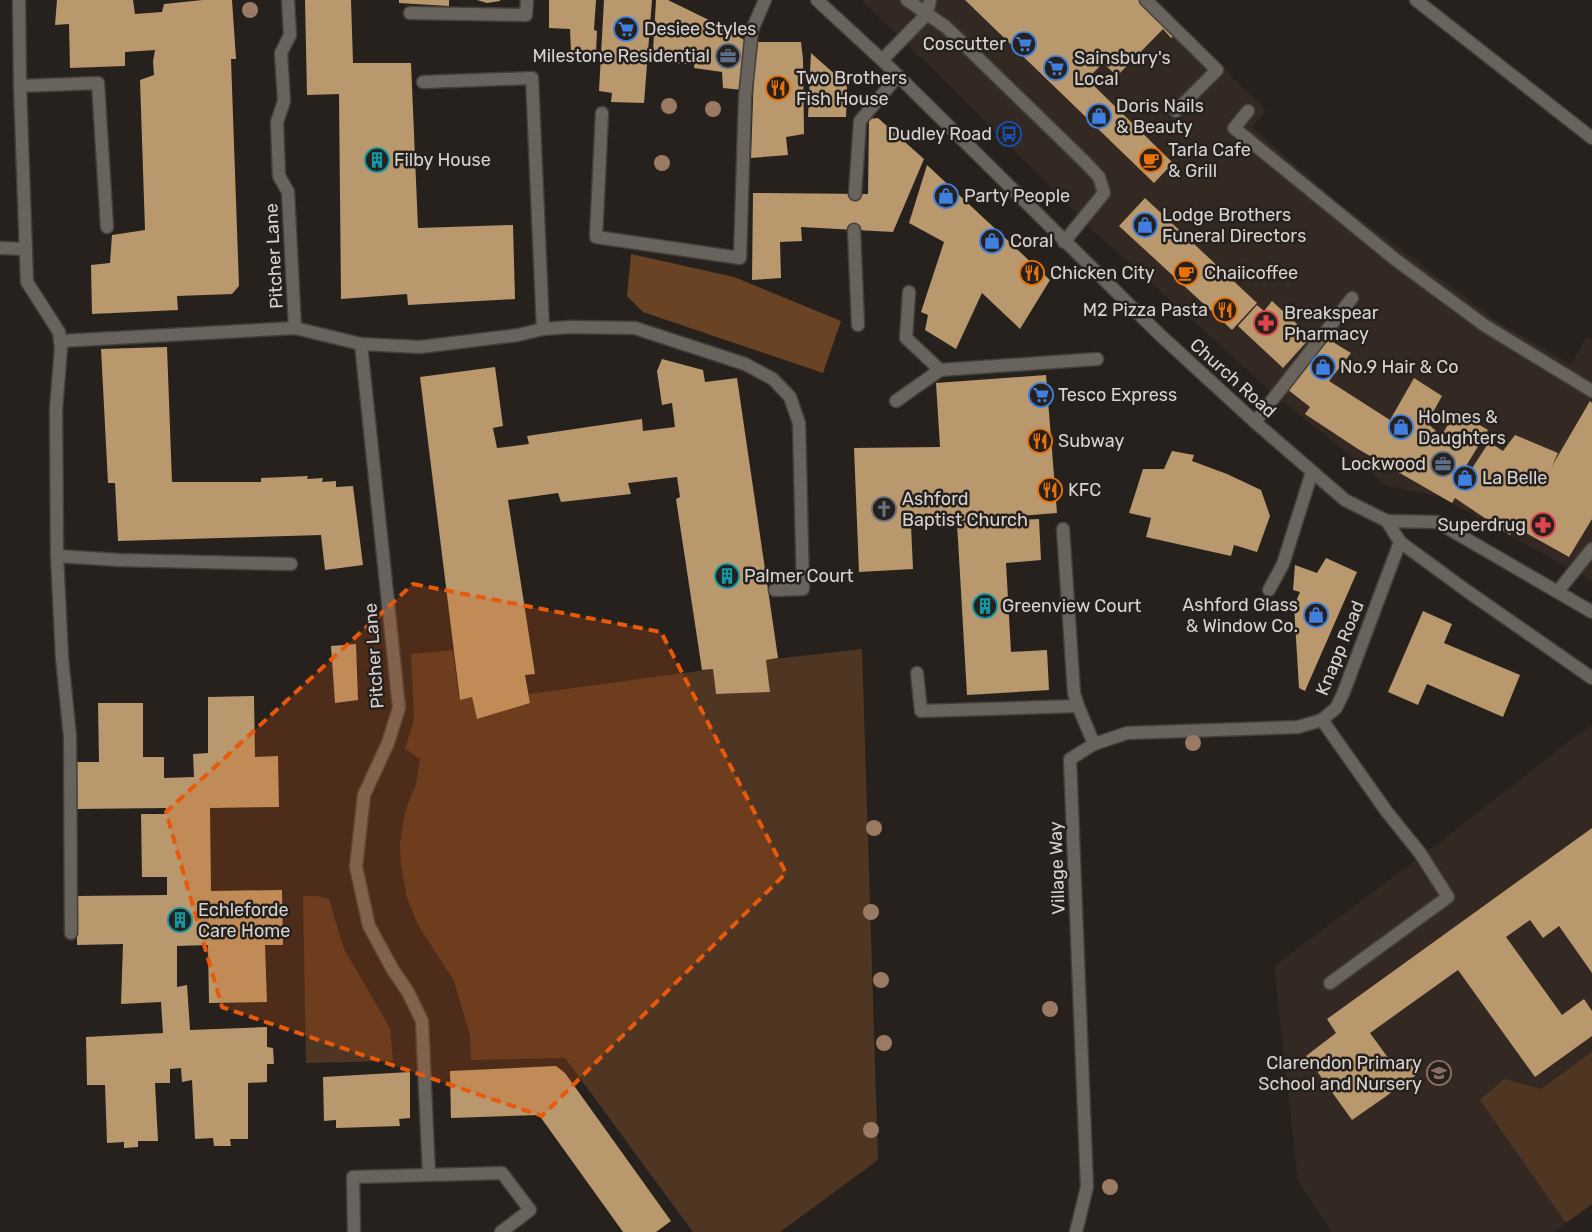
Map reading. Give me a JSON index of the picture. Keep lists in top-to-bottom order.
{
  "streets": {
    "street": [
      "Pitcher Lane",
      "Church Road",
      "Knapp Road",
      "Village Way"
    ]
  },
  "crossings": [
    ["Knapp Road", "Village Way"]
  ],
  "places": {
    "supermarket": [
      "Desiee Styles",
      "Coscutter",
      "Sainsbury's Local",
      "Tesco Express"
    ],
    "office": ["Milestone Residential", "Lockwood"],
    "restaurant": [
      "Two Brothers Fish House",
      "Chicken City",
      "M2 Pizza Pasta",
      "Subway",
      "KFC"
    ],
    "shop": [
      "Doris Nails & Beauty",
      "Party People",
      "Lodge Brothers Funeral Directors",
      "Coral",
      "No.9 Hair & Co",
      "Holmes & Daughters",
      "La Belle",
      "Ashford Glass & Window Co."
    ],
    "bus stop": ["Dudley Road"],
    "building": [
      "Filby House",
      "Palmer Court",
      "Greenview Court",
      "Echleforde Care Home"
    ],
    "cafe": ["Tarla Cafe & Grill", "Chaiicoffee"],
    "pharmacy": ["Breakspear Pharmacy", "Superdrug"],
    "church": ["Ashford Baptist Church"],
    "school or university": ["Clarendon Primary School and Nursery"]
  }
}
